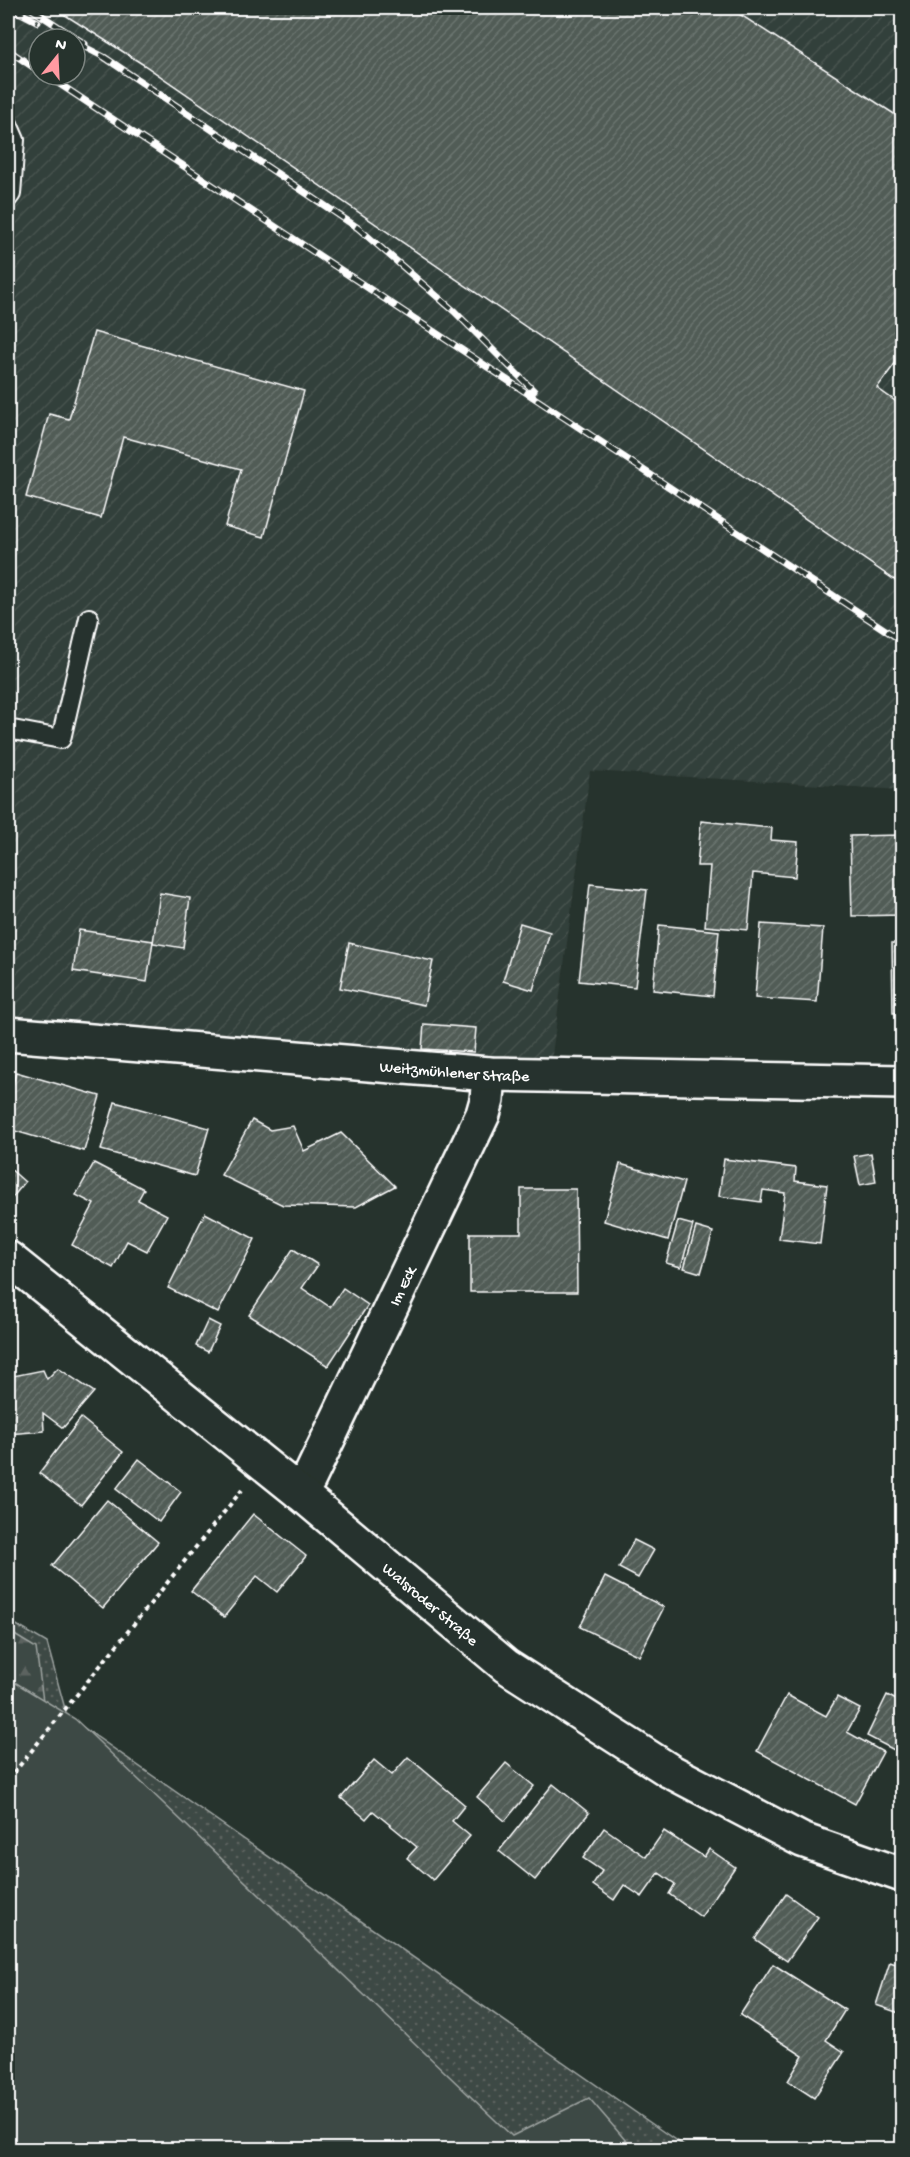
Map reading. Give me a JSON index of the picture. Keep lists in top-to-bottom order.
{
  "streets": {
    "street": ["Weitzmühlener Straße", "Im Eck", "Walsroder Straße"]
  },
  "crossings": [
    ["Weitzmühlener Straße", "Im Eck"],
    ["Im Eck", "Walsroder Straße"]
  ],
  "north": "top"
}
